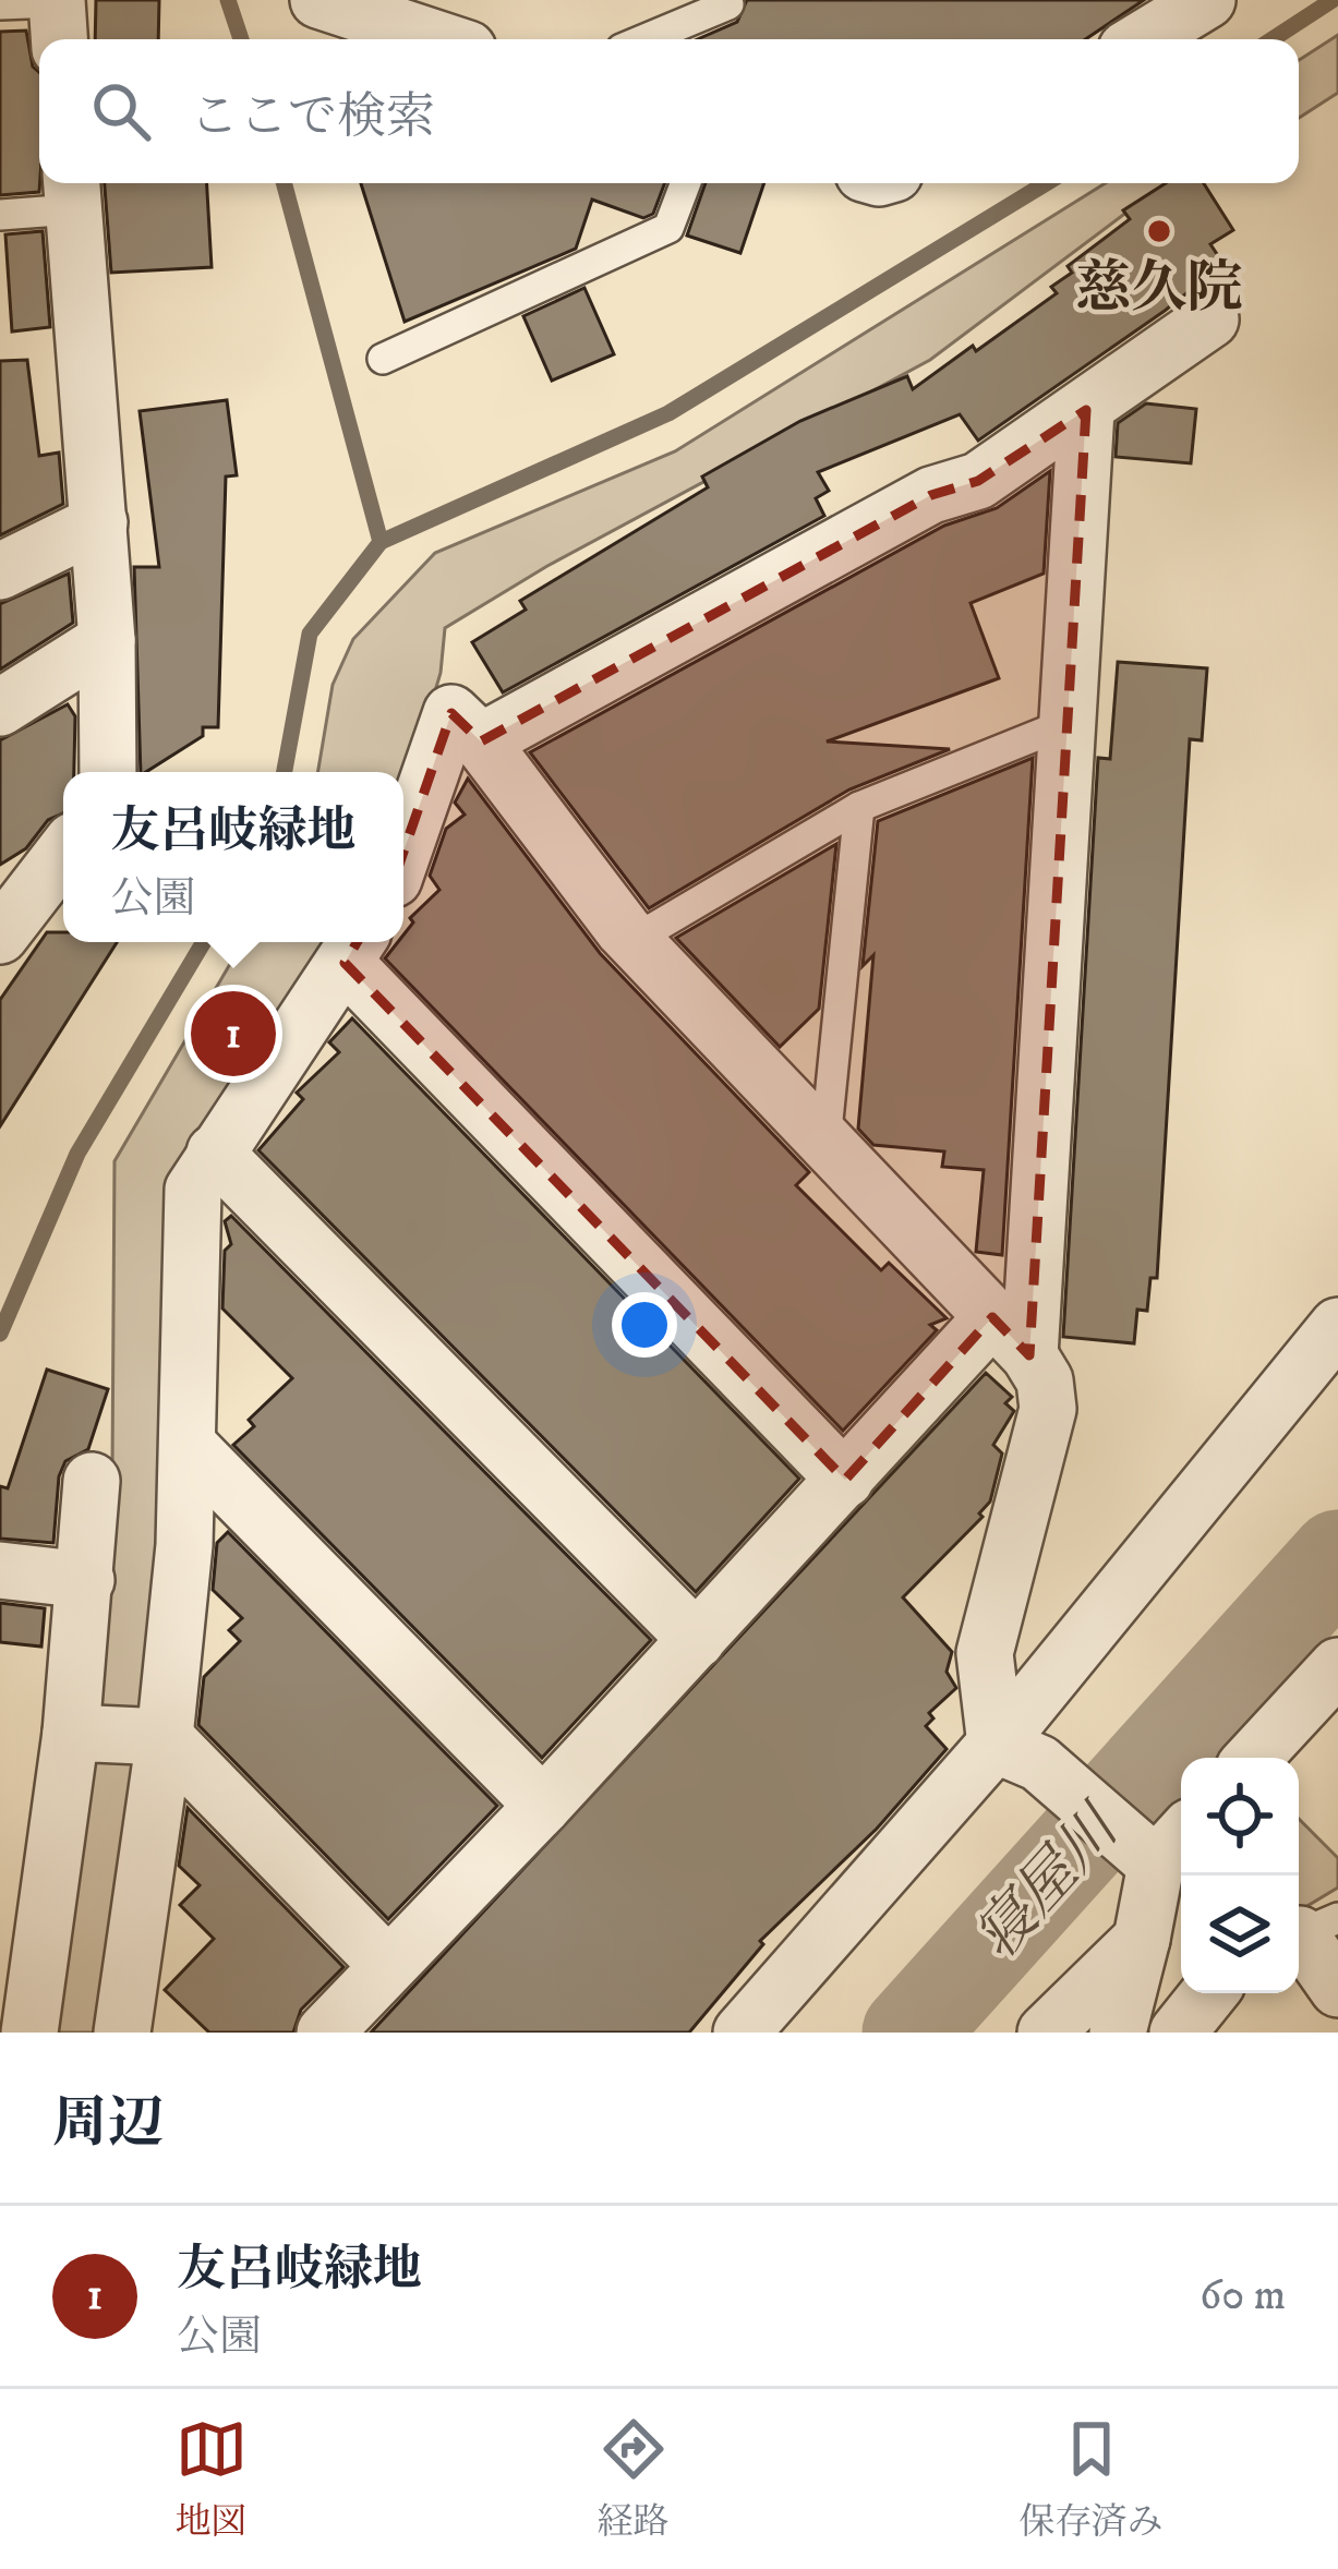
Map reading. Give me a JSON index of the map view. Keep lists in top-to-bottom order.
{
  "water": ["寝屋川"],
  "places": ["慈久院"],
  "page": {
    "search": "ここで検索",
    "popup": ["友呂岐緑地", "公園"],
    "pins": "1",
    "heading": "周辺",
    "list": [
      {
        "mark": "1",
        "name": "友呂岐緑地",
        "note": "公園",
        "value": "60 m"
      }
    ],
    "nav": ["地図", "経路", "保存済み"]
  }
}
